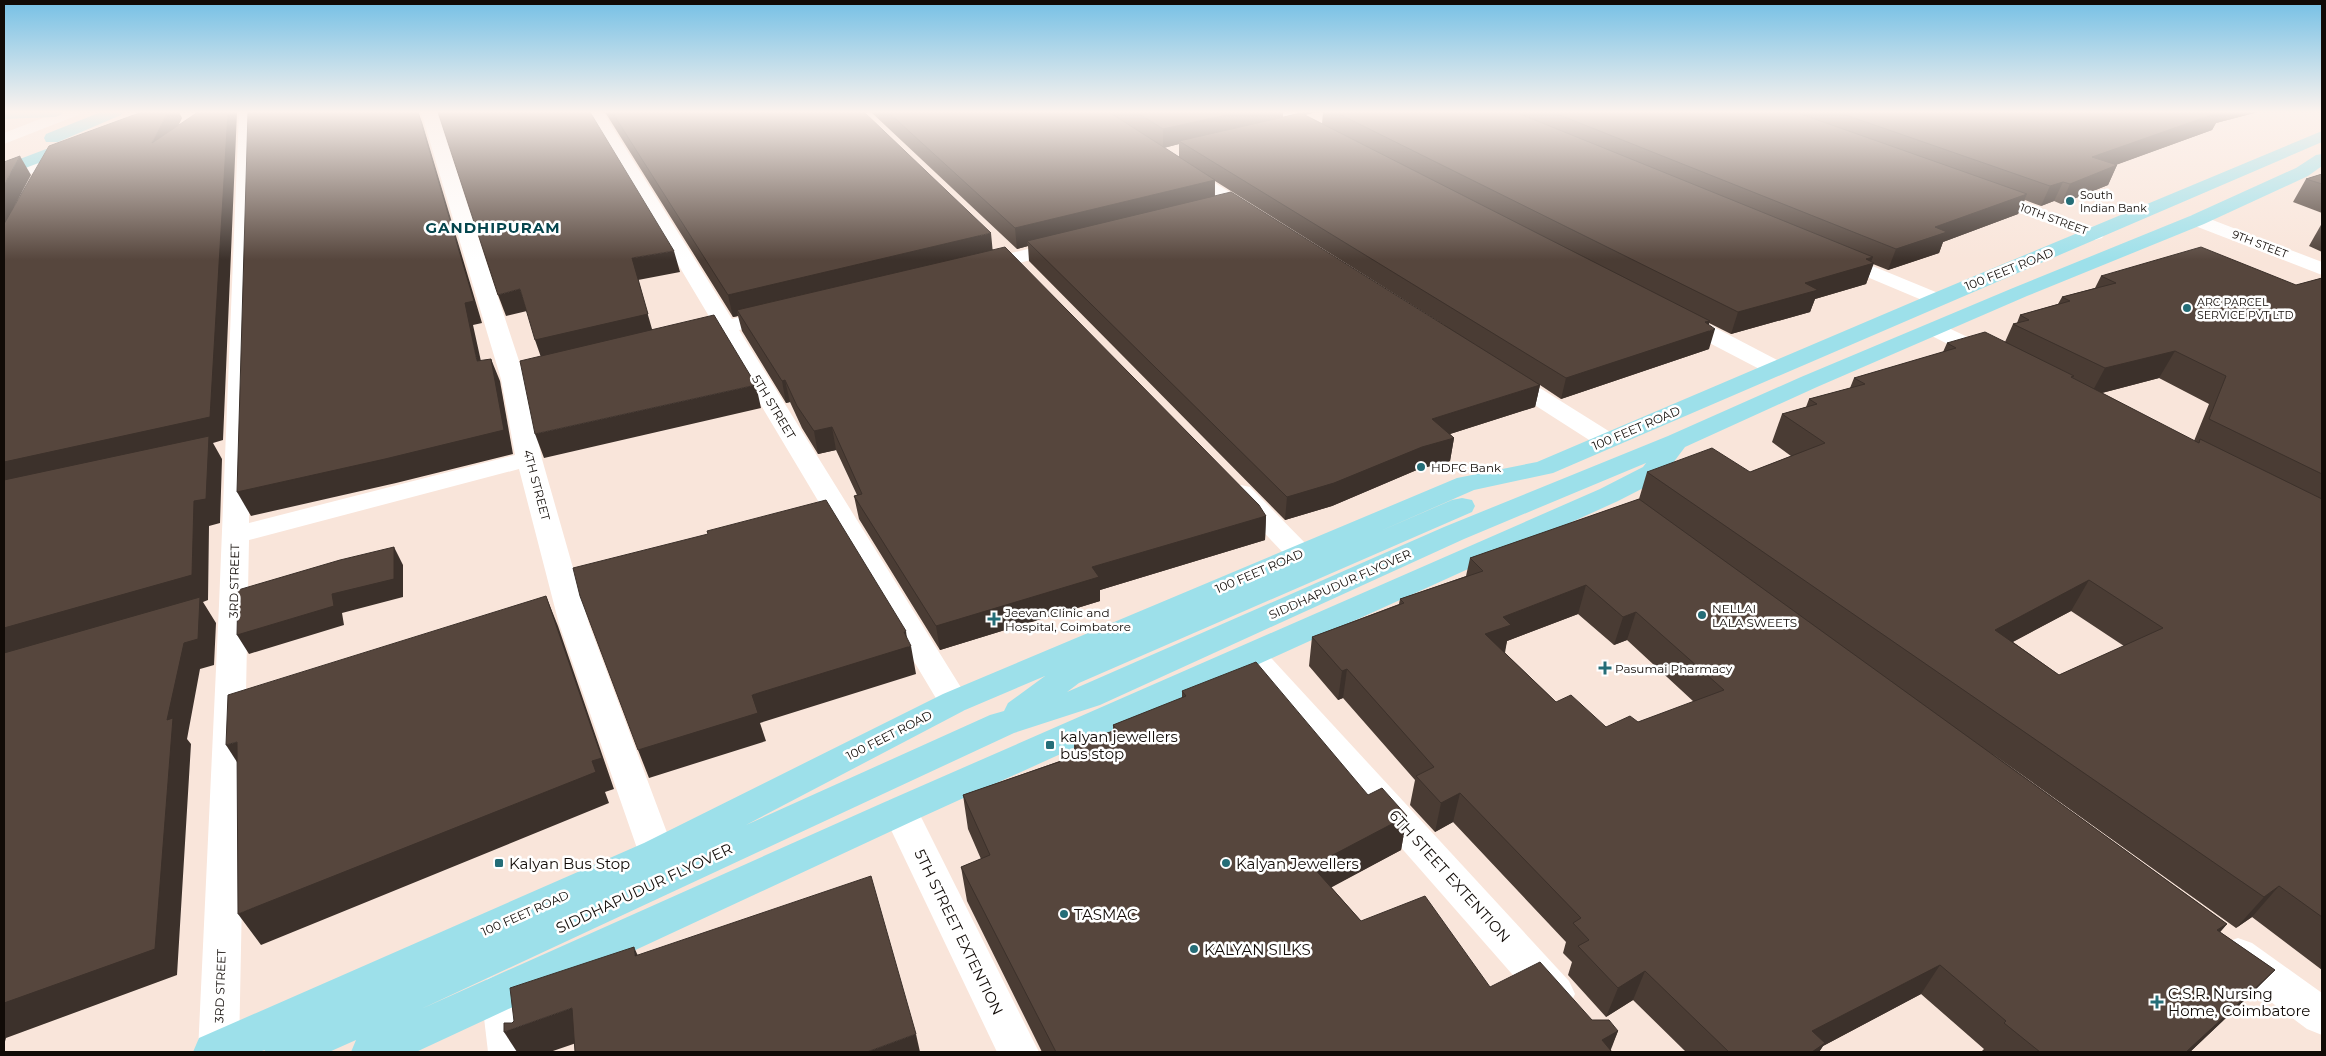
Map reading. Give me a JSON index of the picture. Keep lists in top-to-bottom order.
{
  "streets": {
    "main road": ["100 FEET ROAD", "SIDDHAPUDUR FLYOVER"],
    "street": [
      "10TH STREET",
      "9TH STEET",
      "5TH STREET",
      "4TH STREET",
      "3RD STREET",
      "6TH STEET EXTENTION",
      "5TH STREET EXTENTION"
    ]
  },
  "crossings": [
    ["10TH STREET", "100 FEET ROAD"],
    ["9TH STEET", "100 FEET ROAD"],
    ["100 FEET ROAD", "5TH STREET"],
    ["100 FEET ROAD", "4TH STREET"],
    ["100 FEET ROAD", "3RD STREET"],
    ["100 FEET ROAD", "SIDDHAPUDUR FLYOVER"],
    ["100 FEET ROAD", "6TH STEET EXTENTION"],
    ["100 FEET ROAD", "5TH STREET EXTENTION"]
  ],
  "districts": ["GANDHIPURAM"],
  "places": {
    "other": [
      "South Indian Bank",
      "ARC PARCEL SERVICE PVT LTD",
      "HDFC Bank",
      "NELLAI LALA SWEETS",
      "Kalyan Jewellers",
      "TASMAC",
      "KALYAN SILKS"
    ],
    "health": ["Jeevan Clinic and Hospital, Coimbatore", "Pasumai Pharmacy", "C.S.R. Nursing Home, Coimbatore"],
    "transit": ["kalyan jewellers bus stop", "Kalyan Bus Stop"]
  }
}
